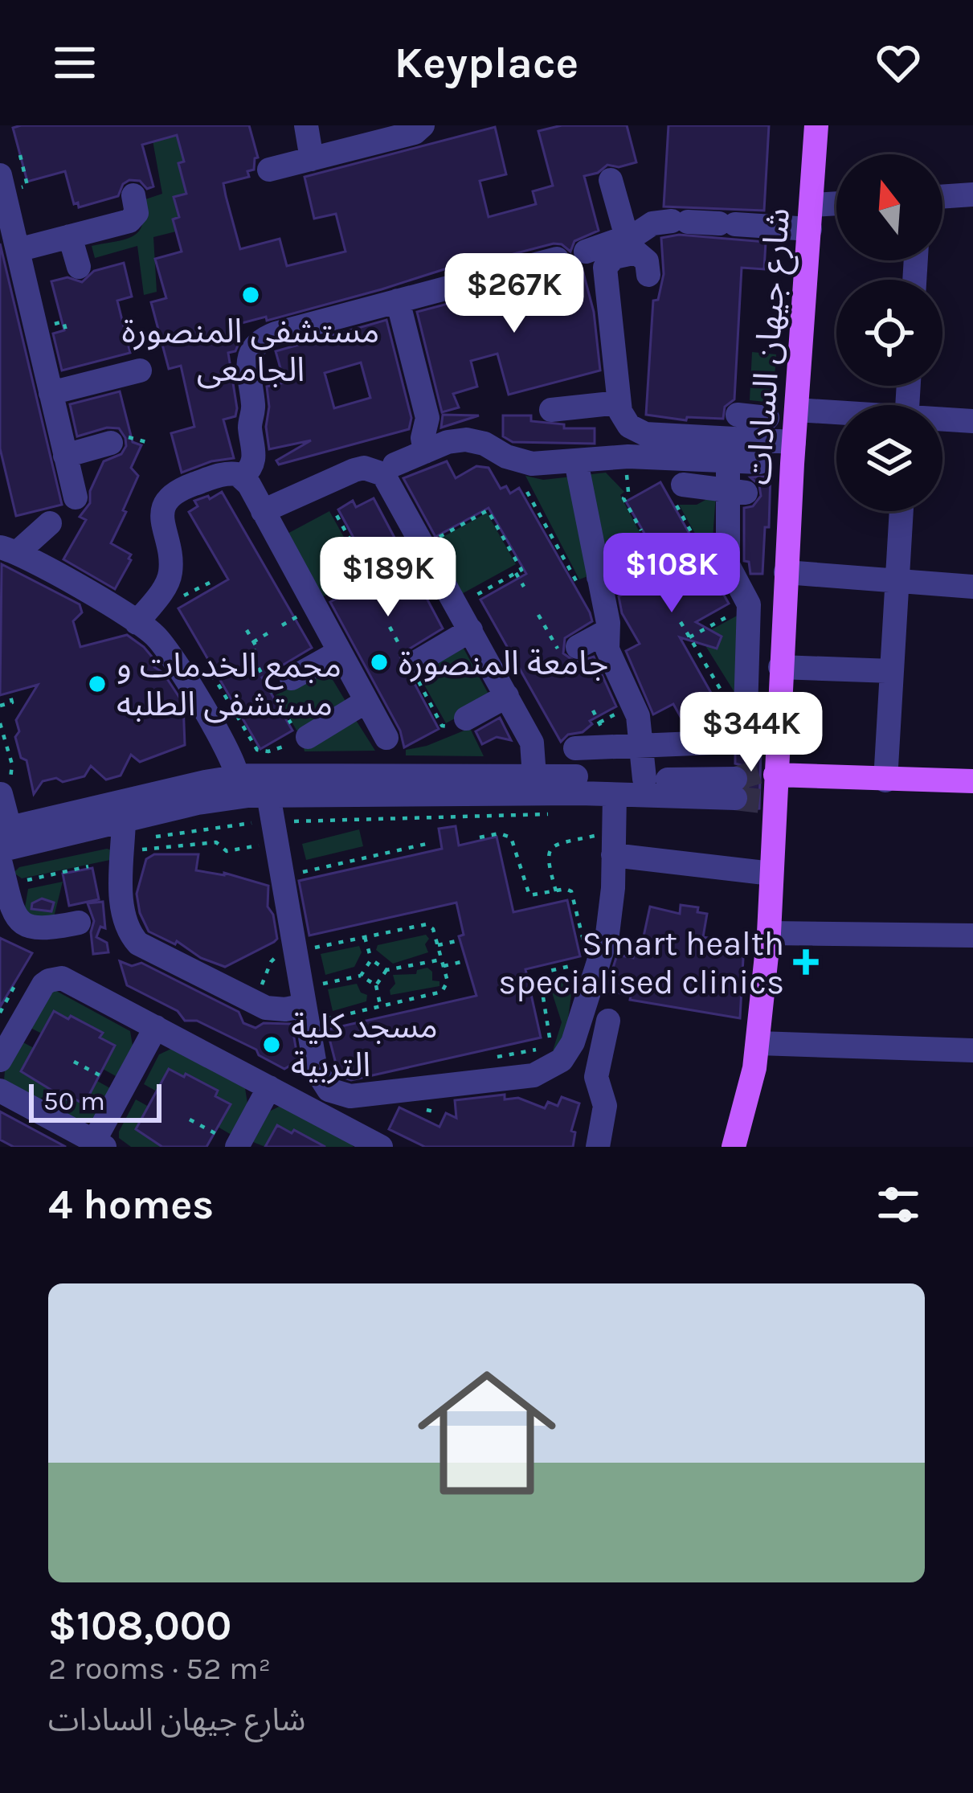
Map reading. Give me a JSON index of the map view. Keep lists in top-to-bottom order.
{
  "streets": {
    "main road": ["شارع جيهان السادات"]
  },
  "places": {
    "other": [
      "مستشفى المنصورة الجامعى",
      "جامعة المنصورة",
      "مجمع الخدمات و مستشفى الطلبه",
      "مسجد كلية التربية"
    ],
    "health": ["Smart health specialised clinics"]
  },
  "scale_bar": "50 m",
  "north": "top",
  "page": {
    "header": "Keyplace",
    "price": [
      "$267K",
      "$108K",
      "$189K",
      "$344K"
    ],
    "scale": "50 m",
    "heading": "4 homes",
    "list": [
      {
        "name": "$108,000",
        "note": "2 rooms · 52 m² · شارع جيهان السادات"
      }
    ]
  }
}
